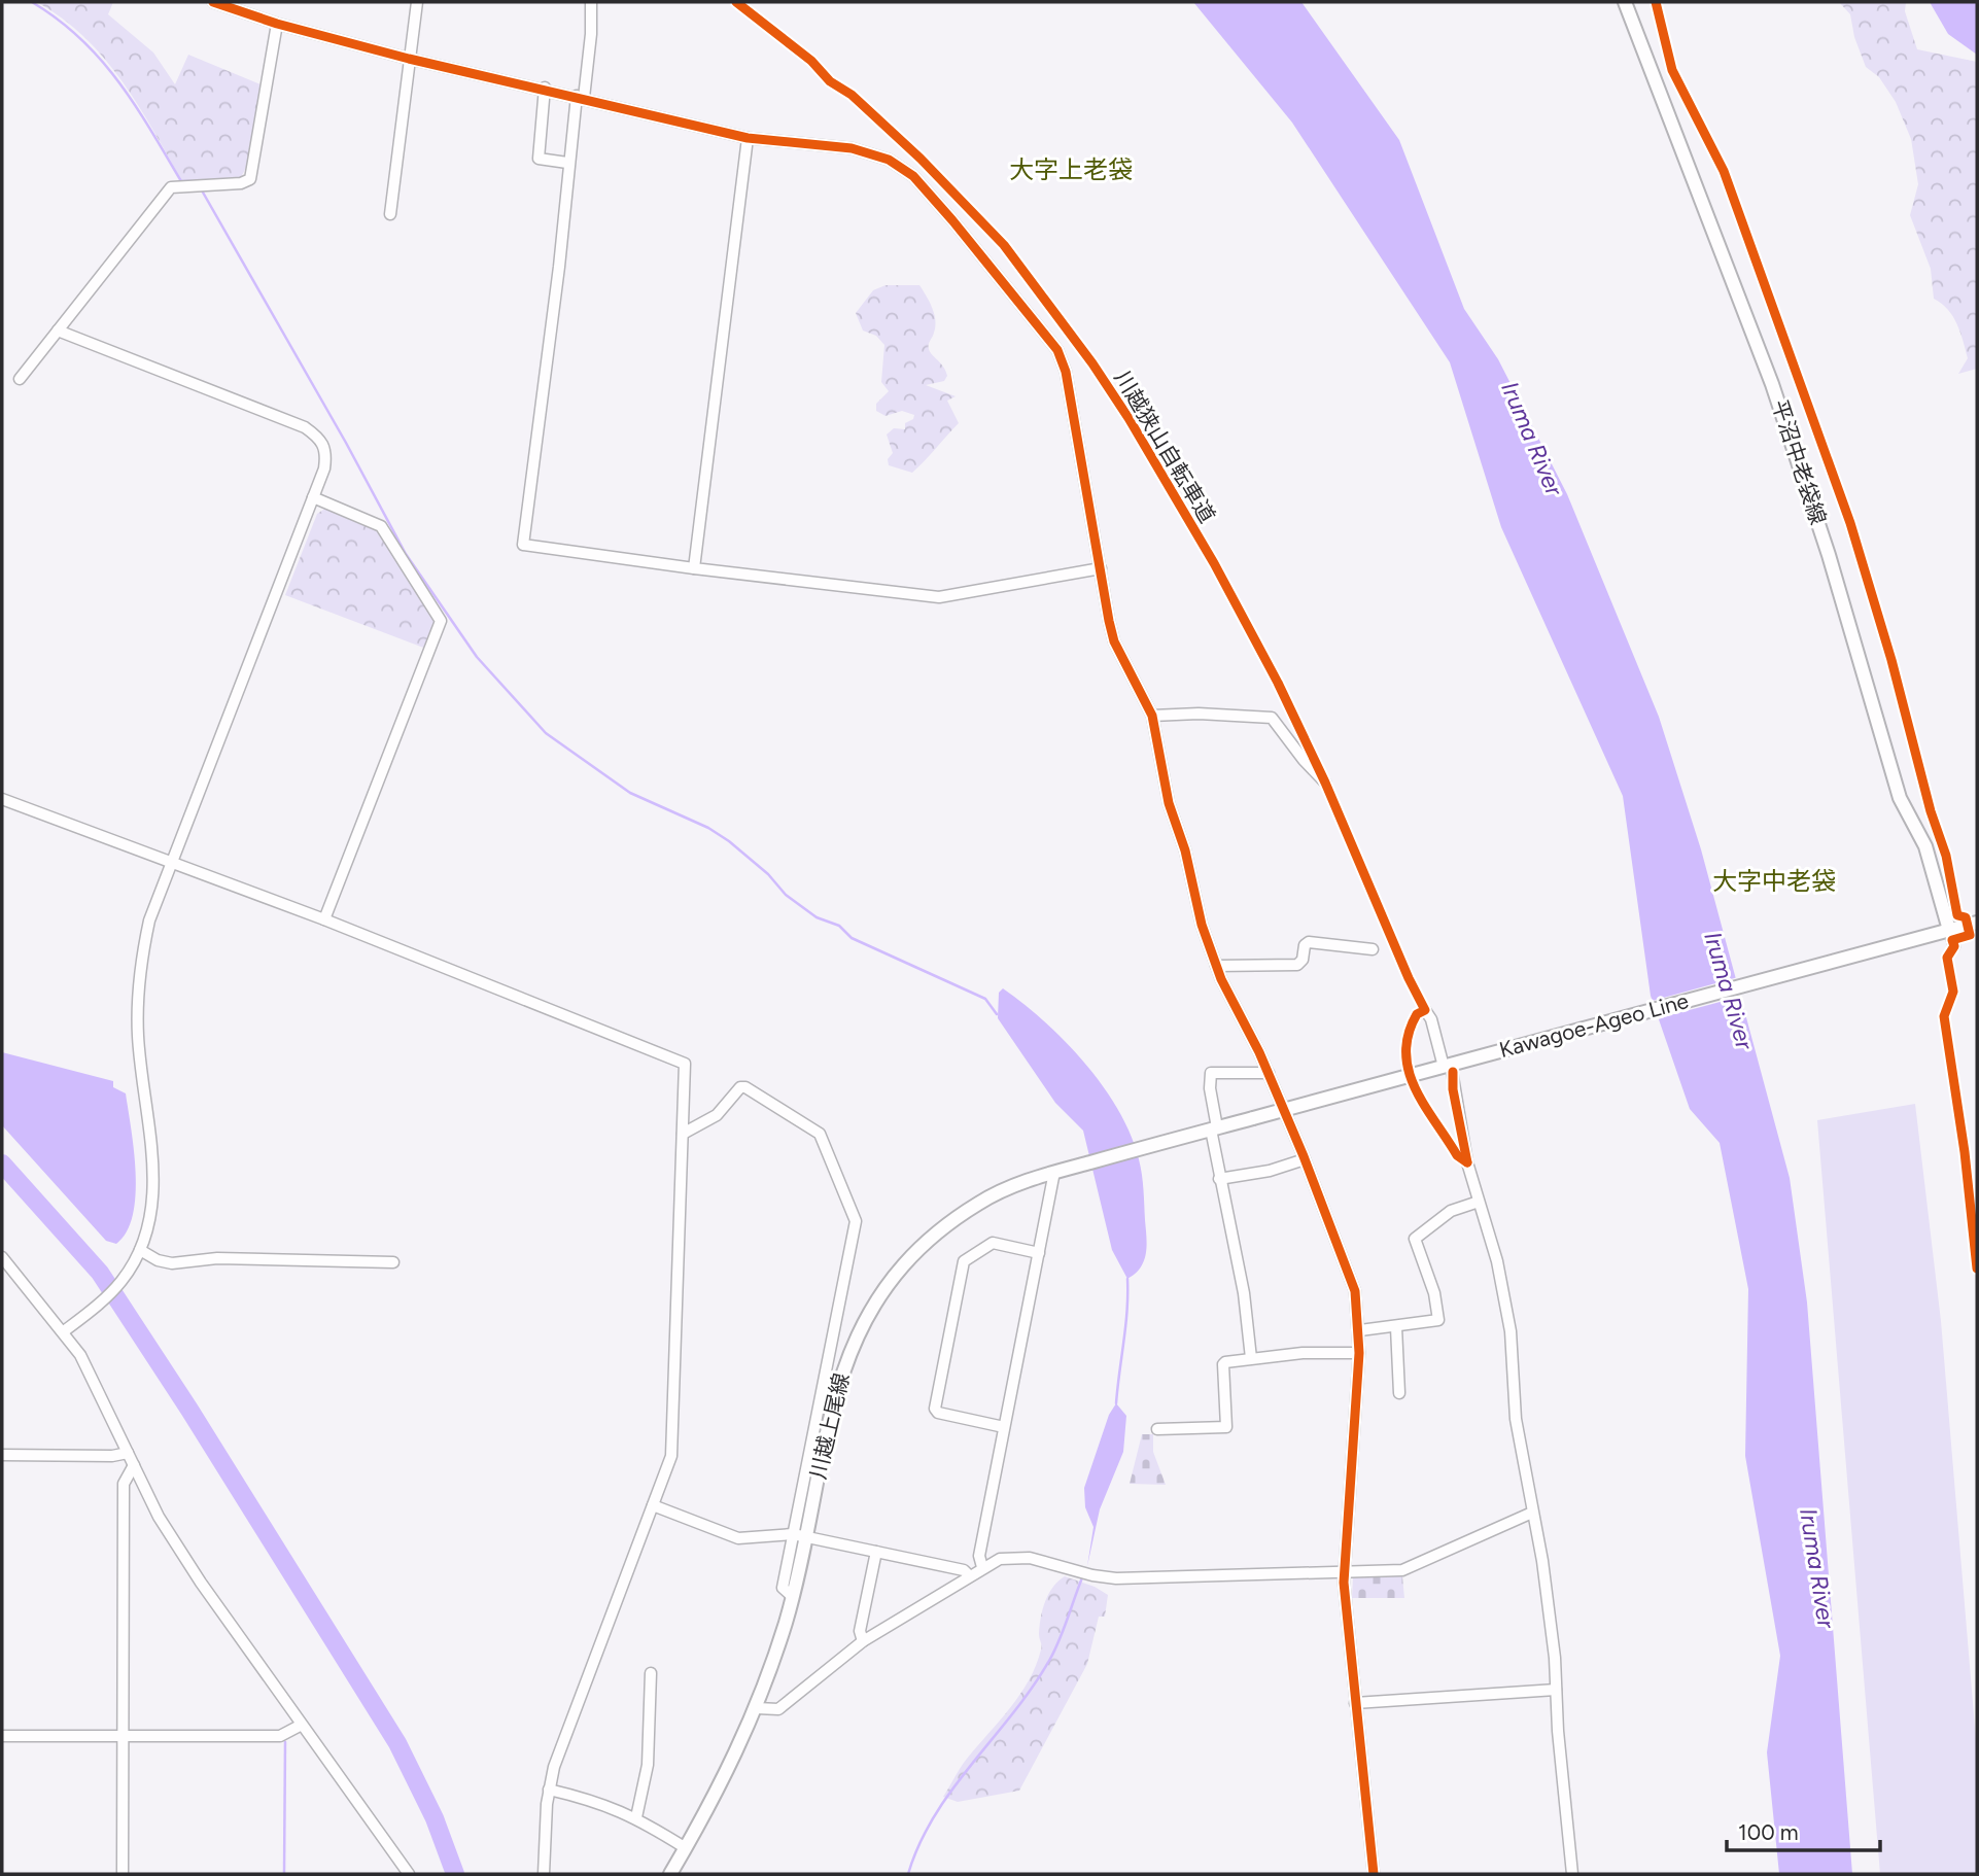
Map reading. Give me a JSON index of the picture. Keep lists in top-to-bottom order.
{
  "streets": {
    "main road": ["平沼中老袋線", "Kawagoe-Ageo Line", "川越上尾線"],
    "cycle path": ["川越狭山自転車道"]
  },
  "crossings": [
    ["平沼中老袋線", "Kawagoe-Ageo Line"],
    ["Kawagoe-Ageo Line", "川越上尾線"]
  ],
  "districts": ["大字上老袋", "大字中老袋"],
  "water": ["Iruma River"],
  "scale_bar": "100 m"
}
